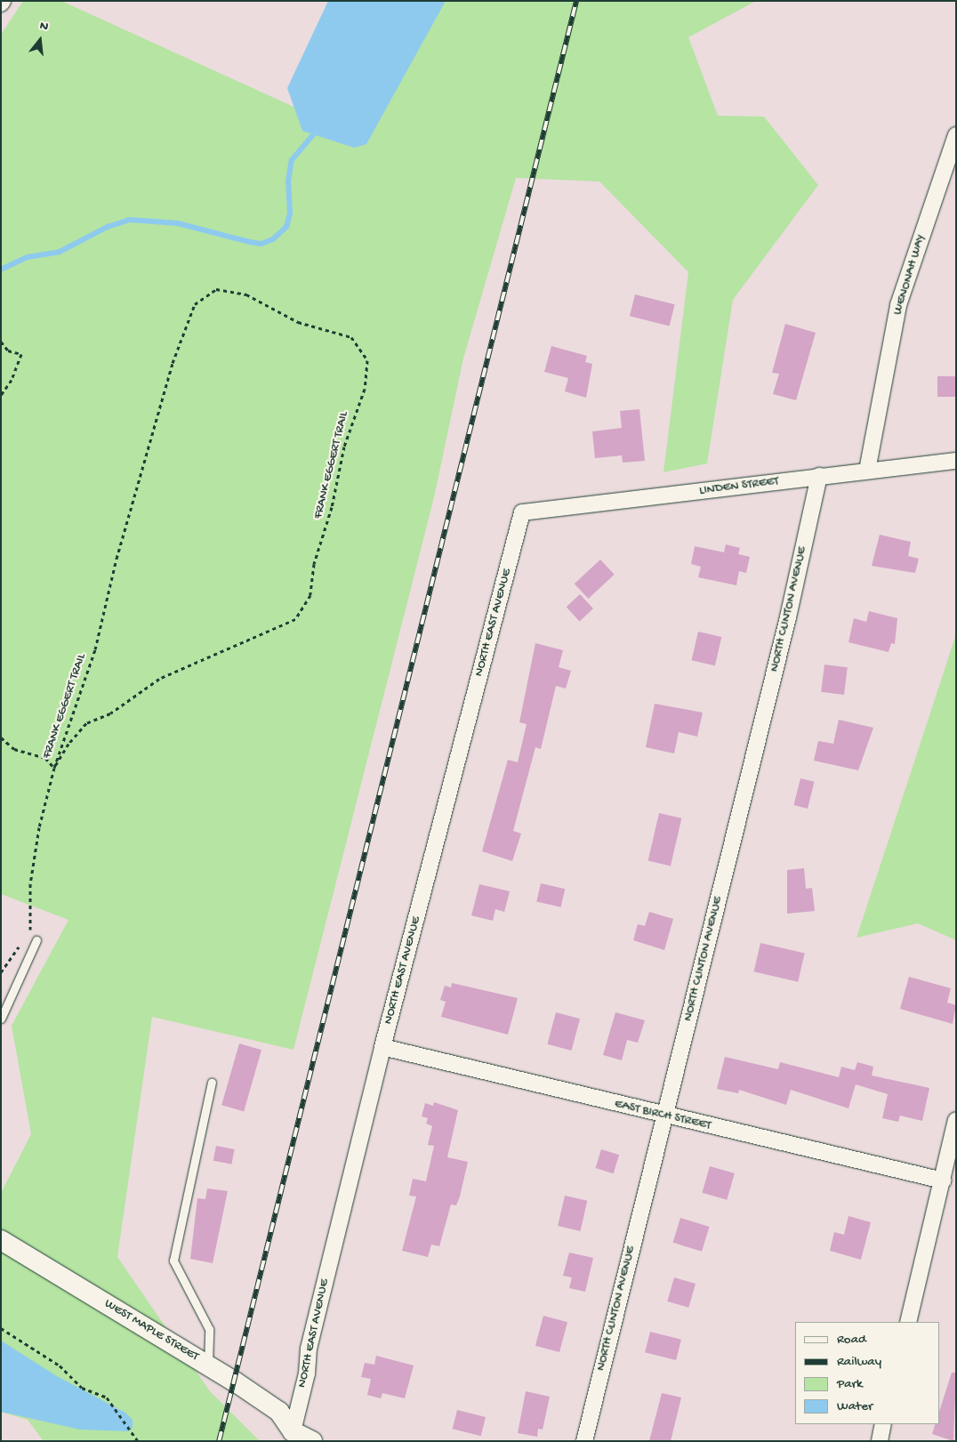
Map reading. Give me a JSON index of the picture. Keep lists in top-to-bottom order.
{
  "streets": {
    "street": [
      "WENONAH WAY",
      "LINDEN STREET",
      "NORTH CLINTON AVENUE",
      "NORTH EAST AVENUE",
      "EAST BIRCH STREET",
      "WEST MAPLE STREET"
    ],
    "path": ["FRANK EGGERT TRAIL"]
  },
  "crossings": [
    ["WENONAH WAY", "LINDEN STREET"],
    ["LINDEN STREET", "NORTH CLINTON AVENUE"],
    ["LINDEN STREET", "NORTH EAST AVENUE"],
    ["NORTH CLINTON AVENUE", "EAST BIRCH STREET"],
    ["NORTH EAST AVENUE", "EAST BIRCH STREET"],
    ["NORTH EAST AVENUE", "WEST MAPLE STREET"]
  ],
  "legend": [
    "Road",
    "Railway",
    "Park",
    "Water"
  ],
  "north": "top"
}
